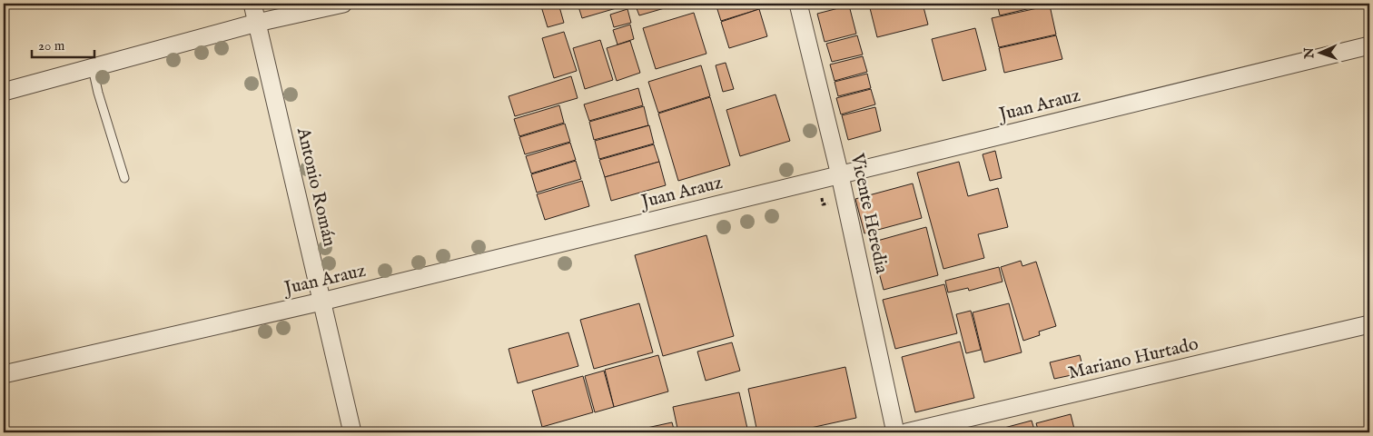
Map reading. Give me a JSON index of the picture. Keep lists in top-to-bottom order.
{
  "streets": {
    "street": [
      "Juan Arauz",
      "Antonio Román",
      "Vicente Heredia",
      "Mariano Hurtado"
    ]
  },
  "crossings": [
    ["Juan Arauz", "Antonio Román"],
    ["Juan Arauz", "Vicente Heredia"]
  ],
  "scale_bar": "20 m",
  "north": "left"
}
